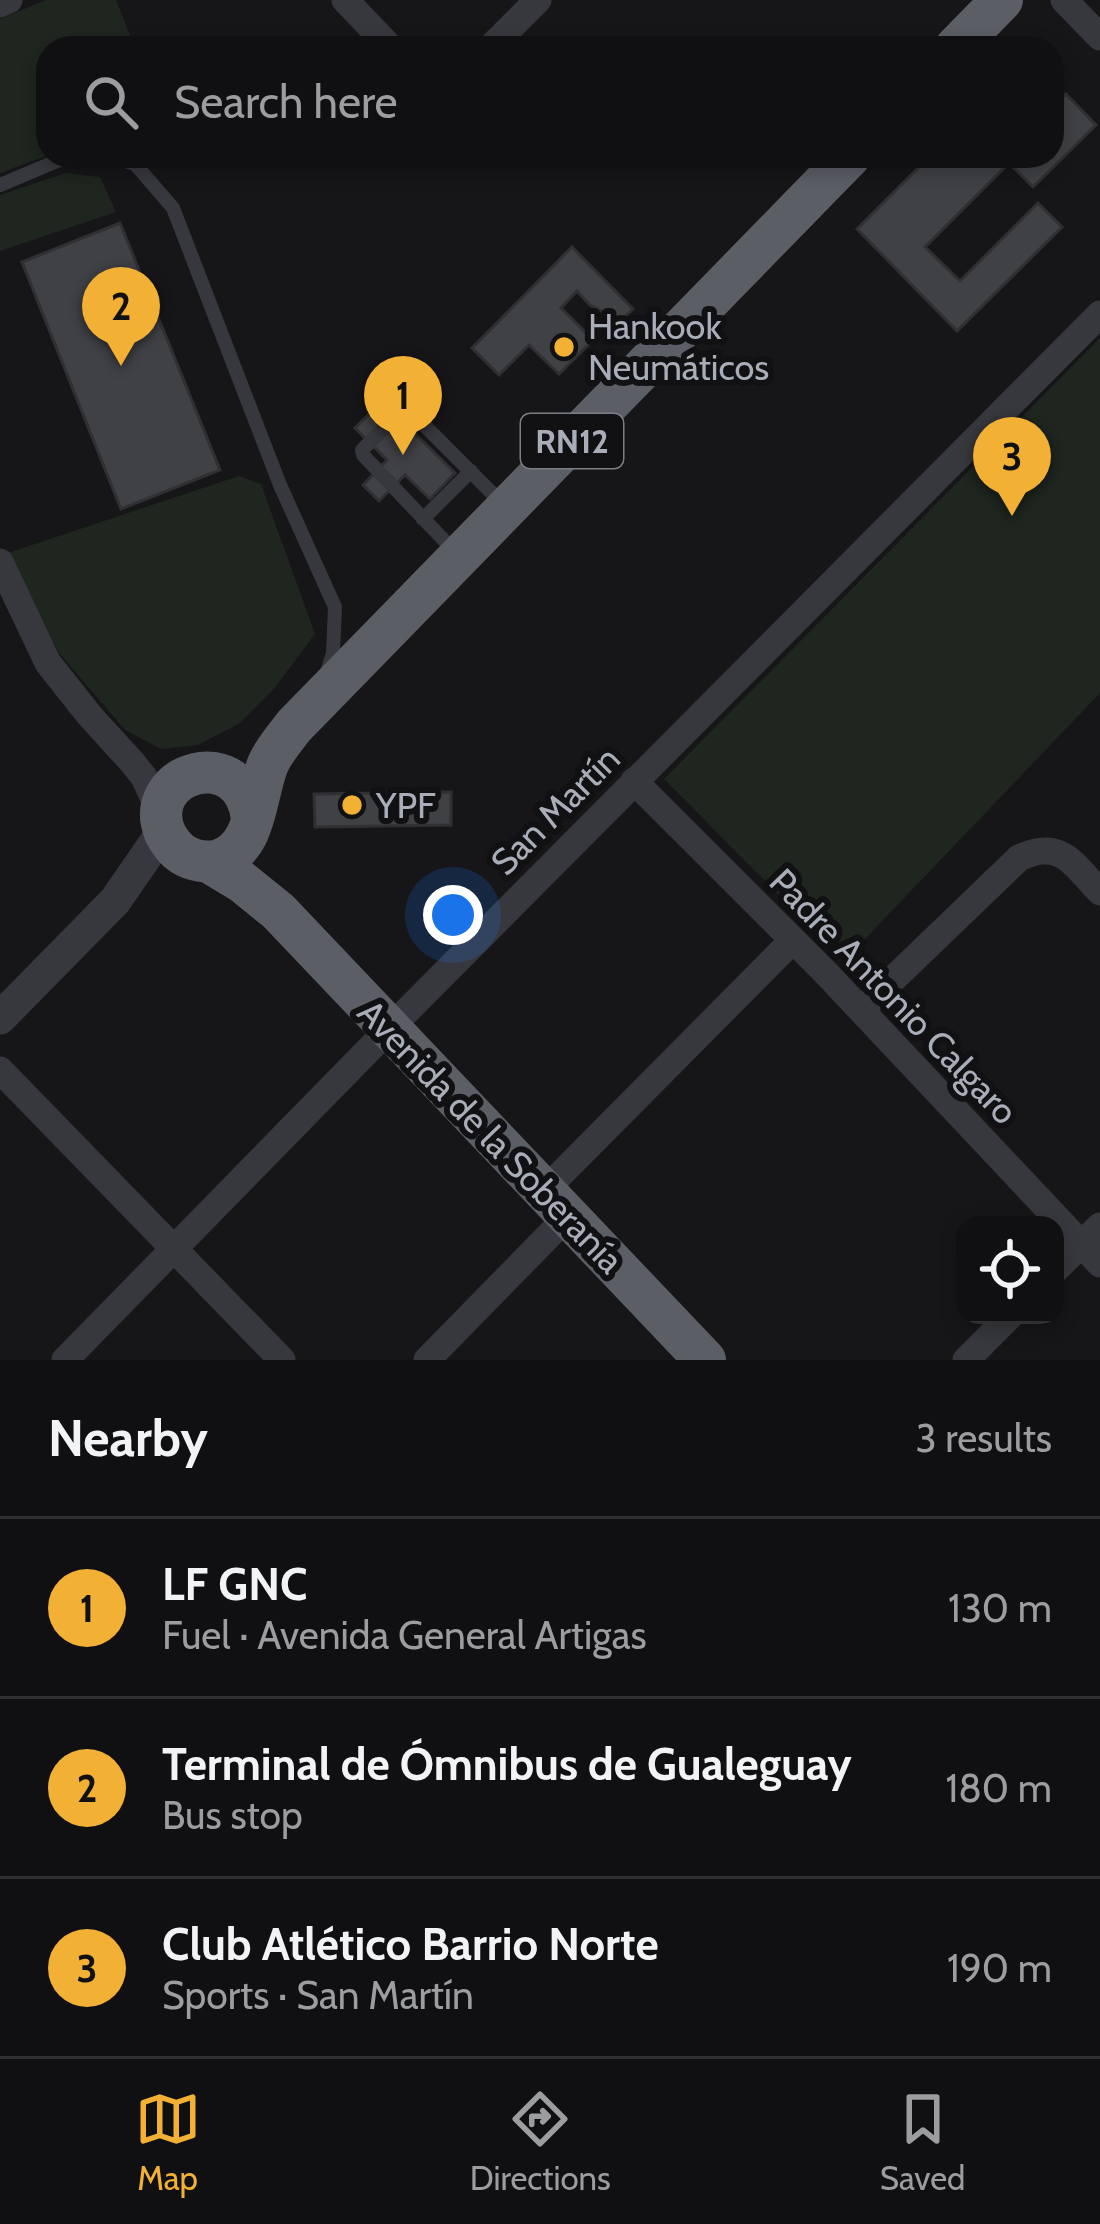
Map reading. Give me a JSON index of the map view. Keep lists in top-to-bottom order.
{
  "streets": {
    "highway": ["RN12", "Avenida de la Soberanía"],
    "street": ["San Martín", "Padre Antonio Calgaro"]
  },
  "crossings": [
    ["RN12", "Avenida de la Soberanía"],
    ["San Martín", "Padre Antonio Calgaro"],
    ["San Martín", "Avenida de la Soberanía"]
  ],
  "places": ["Hankook Neumáticos", "YPF"],
  "page": {
    "search": "Search here",
    "pins": ["2", "1", "3"],
    "heading": ["Nearby", "3 results"],
    "list": [
      {
        "mark": "1",
        "name": "LF GNC",
        "note": "Fuel · Avenida General Artigas",
        "value": "130 m"
      },
      {
        "mark": "2",
        "name": "Terminal de Ómnibus de Gualeguay",
        "note": "Bus stop",
        "value": "180 m"
      },
      {
        "mark": "3",
        "name": "Club Atlético Barrio Norte",
        "note": "Sports · San Martín",
        "value": "190 m"
      }
    ],
    "nav": ["Map", "Directions", "Saved"]
  }
}
